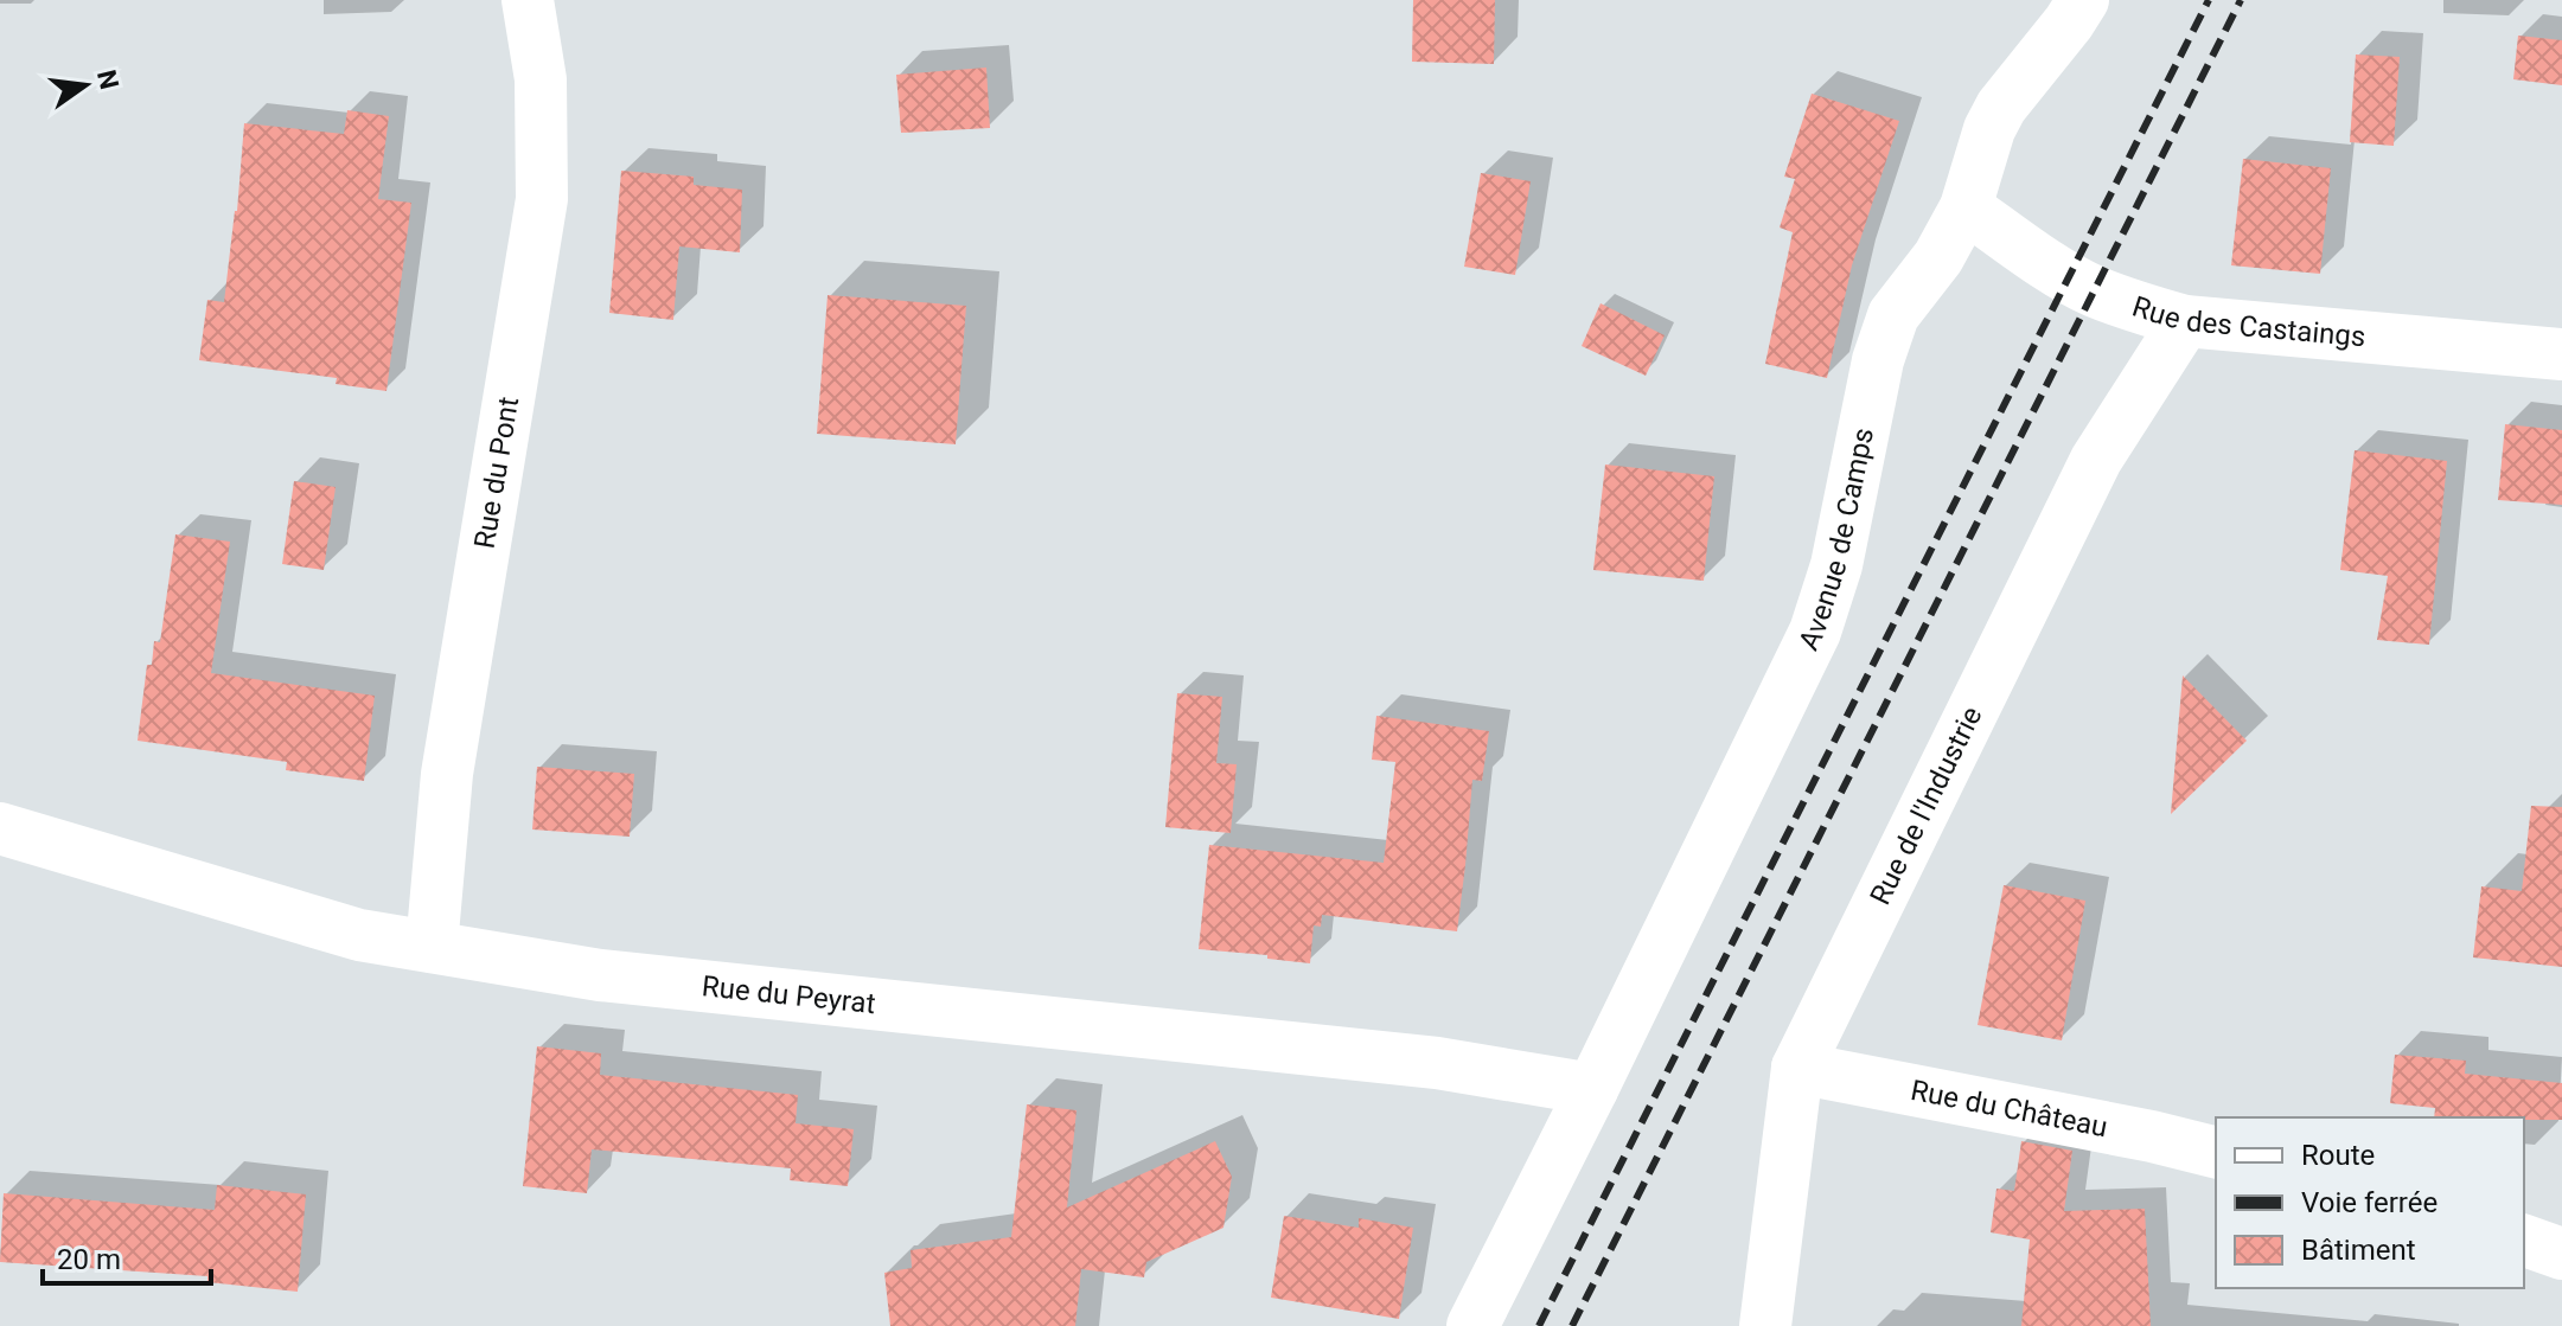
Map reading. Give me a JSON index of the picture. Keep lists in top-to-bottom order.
{
  "streets": {
    "street": [
      "Rue des Castaings",
      "Rue du Pont",
      "Avenue de Camps",
      "Rue de l'Industrie",
      "Rue du Peyrat",
      "Rue du Château"
    ]
  },
  "crossings": [
    ["Rue des Castaings", "Avenue de Camps"],
    ["Rue des Castaings", "Rue de l'Industrie"],
    ["Rue du Pont", "Rue du Peyrat"],
    ["Avenue de Camps", "Rue du Peyrat"],
    ["Rue de l'Industrie", "Rue du Château"]
  ],
  "legend": ["Route", "Voie ferrée", "Bâtiment"],
  "scale_bar": "20 m",
  "north": "right"
}
